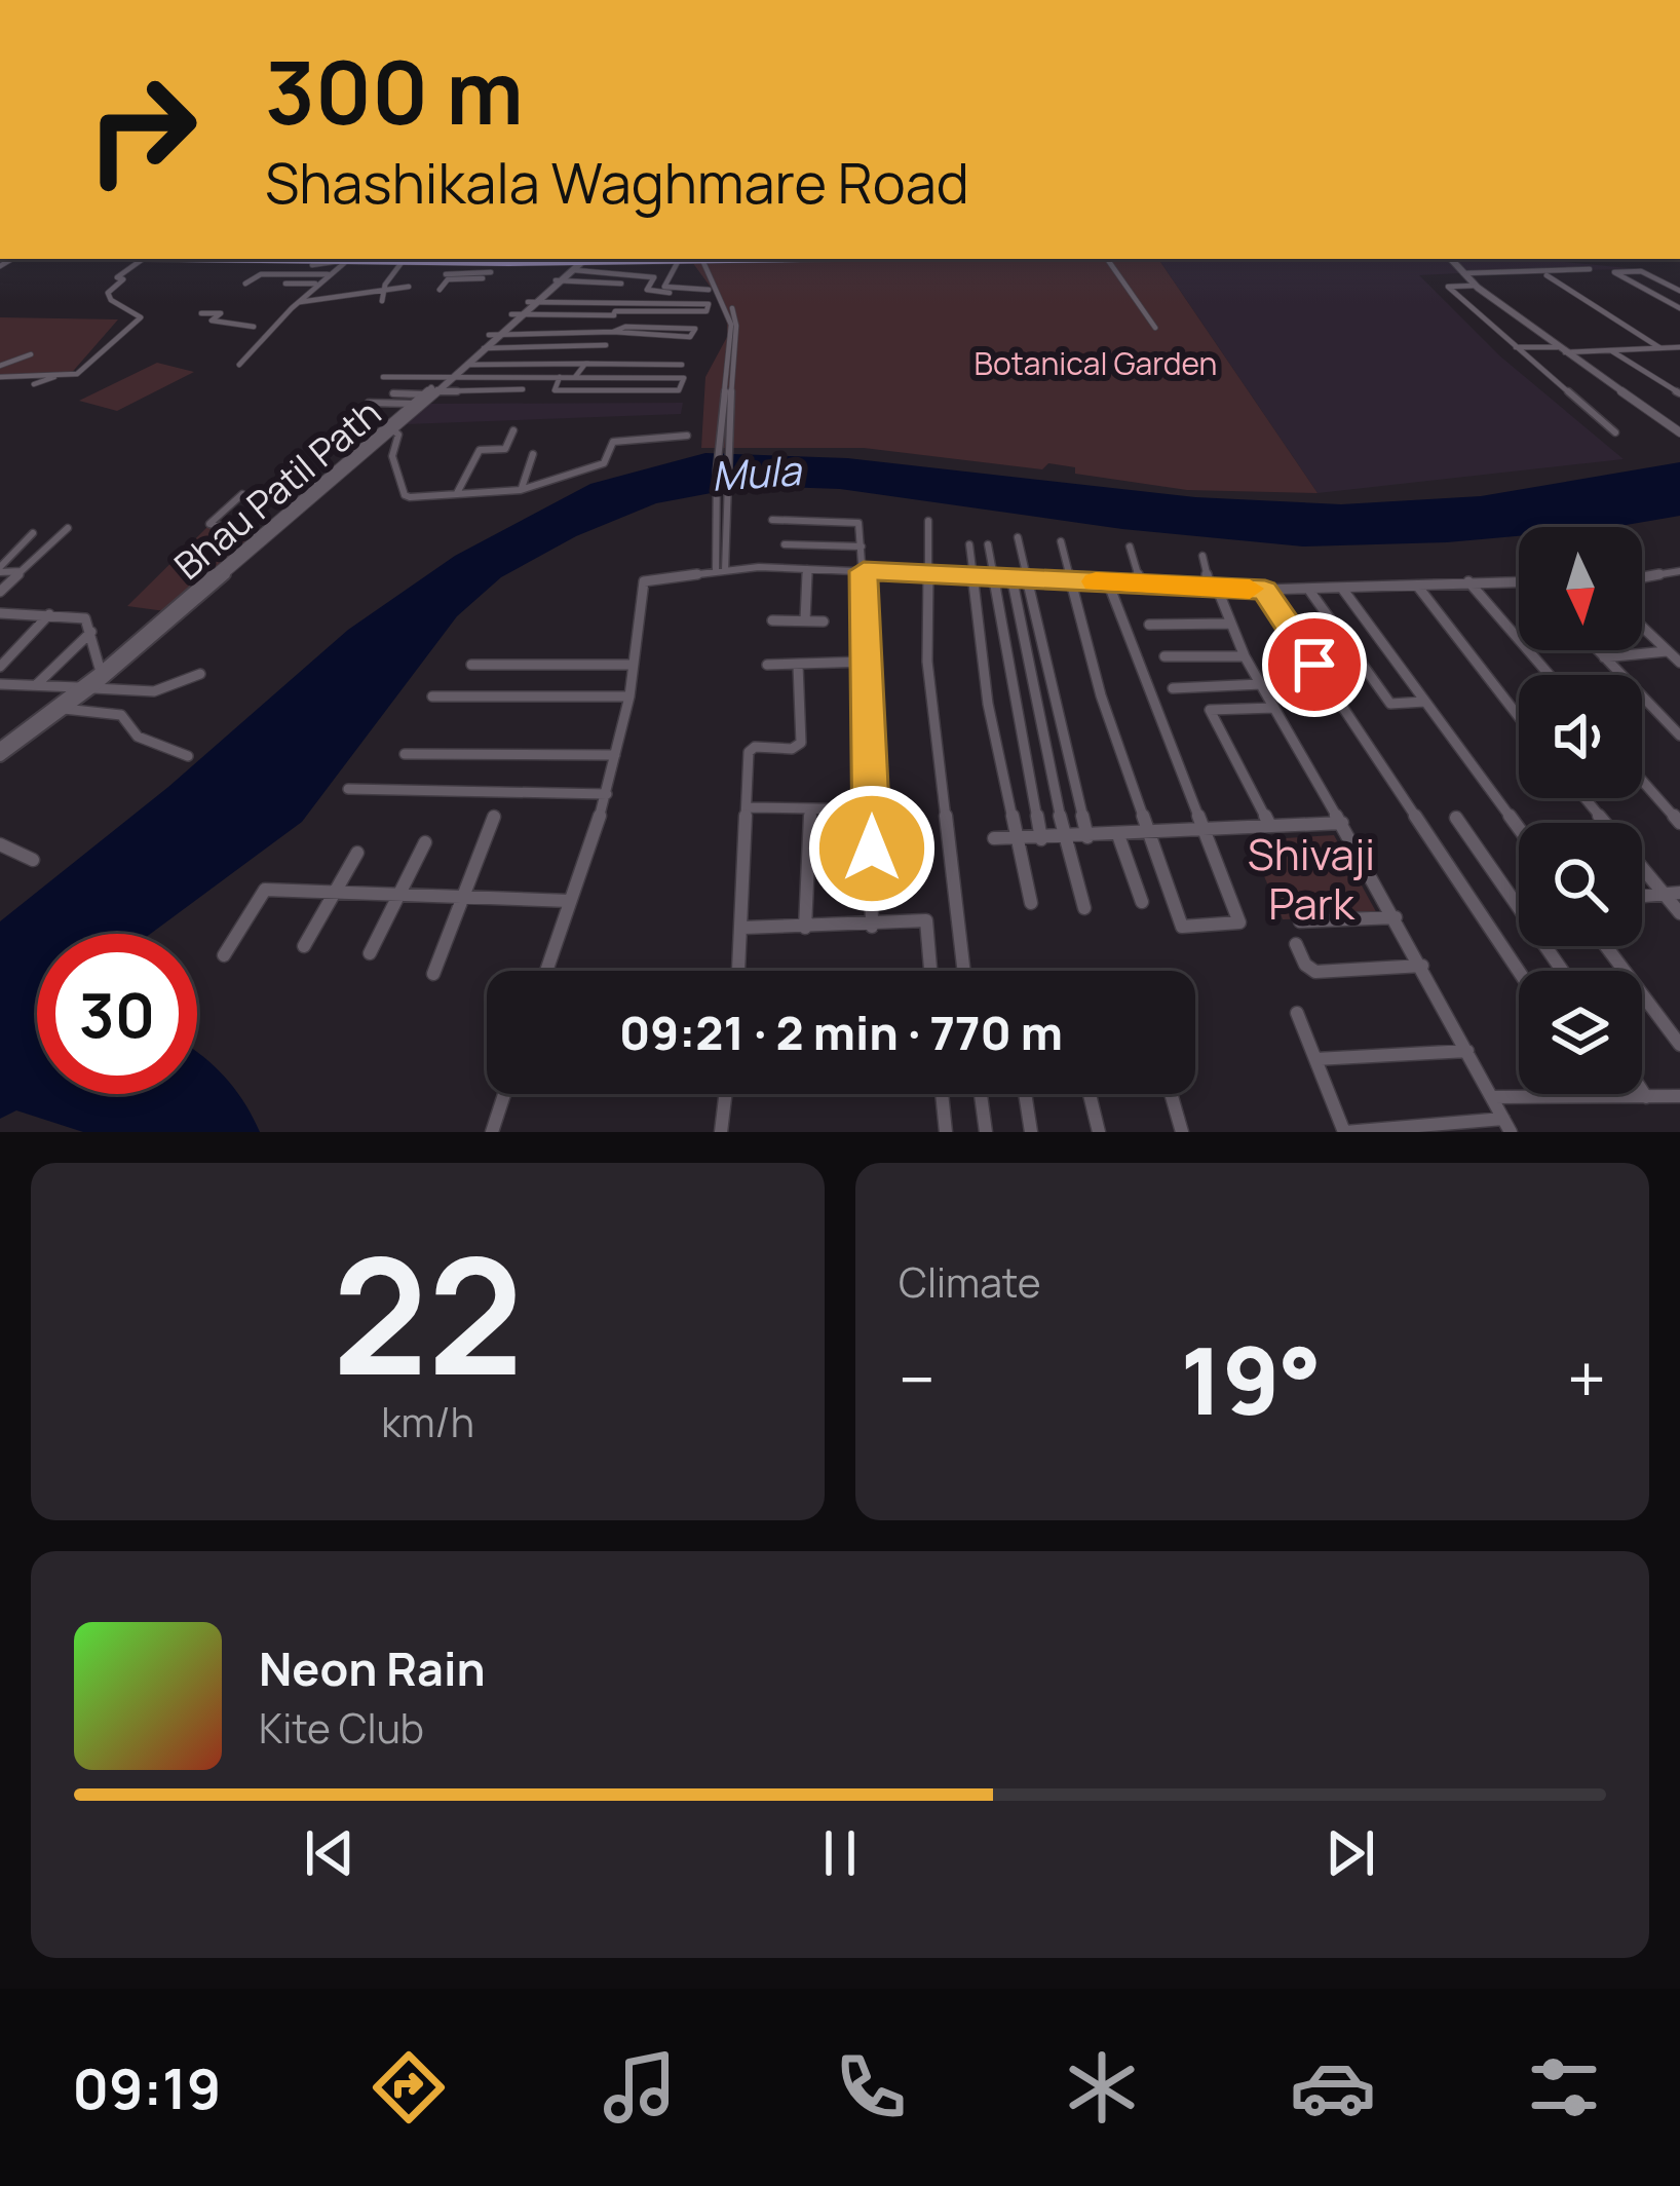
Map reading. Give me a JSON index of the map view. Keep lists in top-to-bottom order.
{
  "streets": {
    "main road": ["Bhau Patil Path"]
  },
  "water": ["Mula"],
  "parks": ["Botanical Garden", "Shivaji Park"],
  "north": "bottom",
  "page": {
    "turn": ["300 m", "Shashikala Waghmare Road"],
    "limit": "30",
    "trip": "09:21 · 2 min · 770 m",
    "tile": [
      ["22", "km/h"],
      "Climate"
    ],
    "heat": ["−", "19°", "+"],
    "song": ["Neon Rain", "Kite Club"],
    "tabs": "09:19"
  }
}
